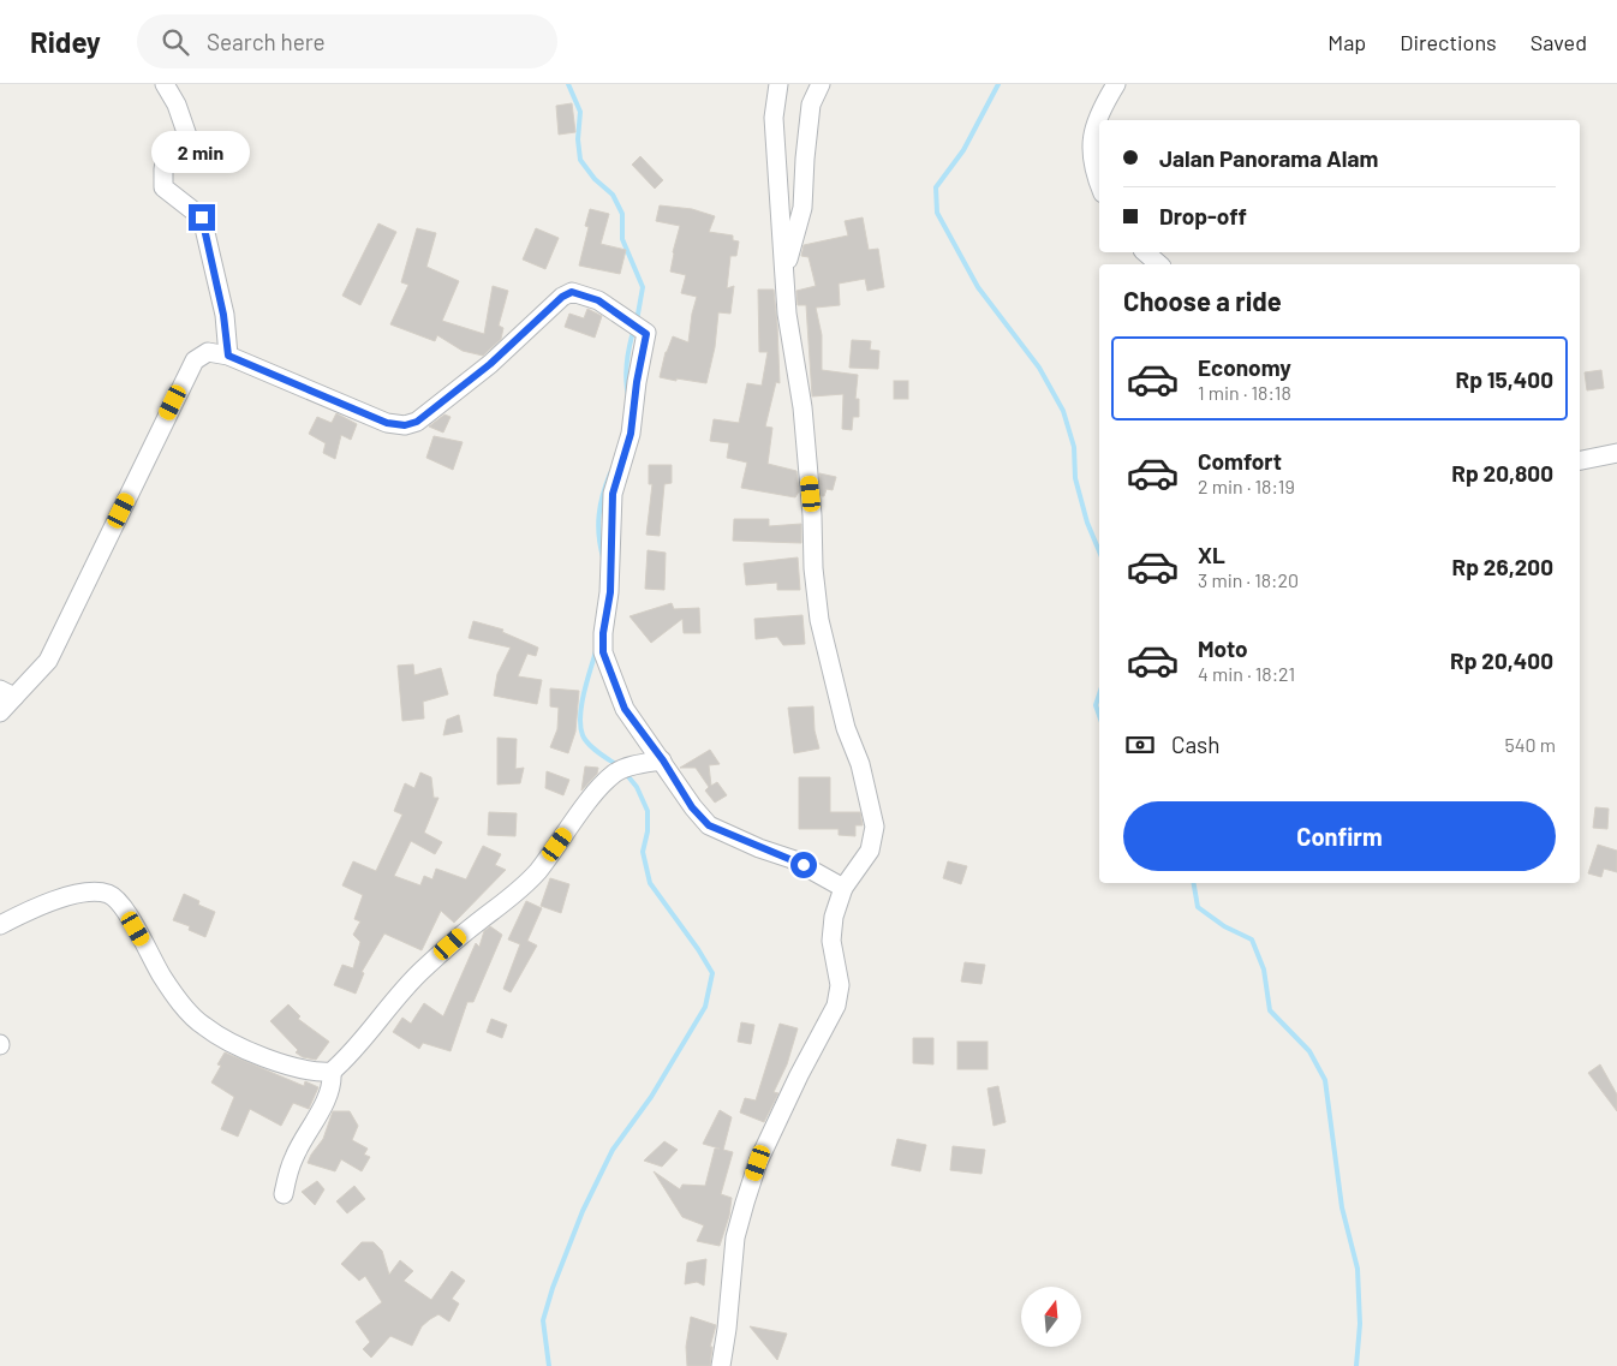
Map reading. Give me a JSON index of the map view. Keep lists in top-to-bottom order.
{
  "north": "top",
  "page": {
    "header": "Ridey",
    "search": "Search here",
    "nav": ["Map", "Directions", "Saved"],
    "banner": ["Jalan Panorama Alam", "Drop-off"],
    "bubble": "2 min",
    "heading": "Choose a ride",
    "list": [
      {
        "name": "Economy",
        "note": "1 min · 18:18",
        "value": "Rp 15,400"
      },
      {
        "name": "Comfort",
        "note": "2 min · 18:19",
        "value": "Rp 20,800"
      },
      {
        "name": "XL",
        "note": "3 min · 18:20",
        "value": "Rp 26,200"
      },
      {
        "name": "Moto",
        "note": "4 min · 18:21",
        "value": "Rp 20,400"
      }
    ],
    "pay": ["Cash", "540 m"],
    "buttons": "Confirm"
  }
}
